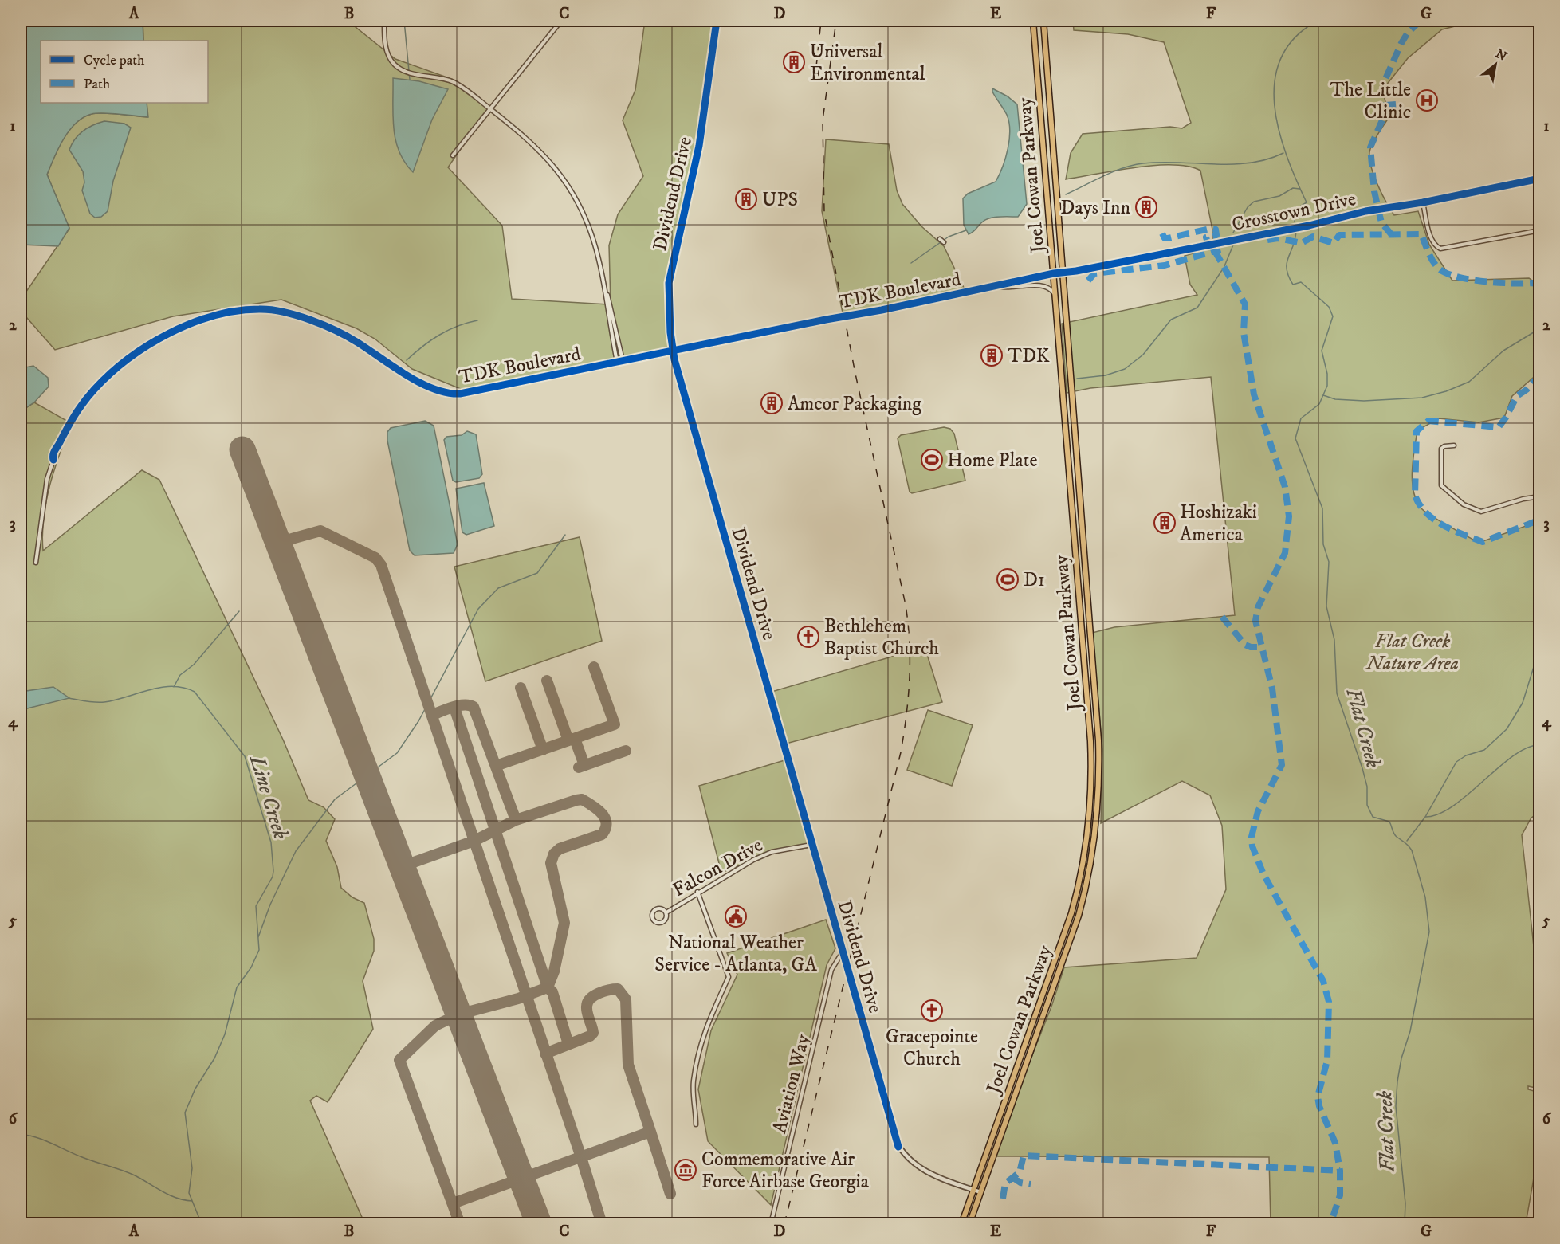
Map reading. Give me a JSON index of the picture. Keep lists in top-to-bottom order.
{
  "streets": {
    "main road": ["Joel Cowan Parkway"],
    "street": [
      "Dividend Drive",
      "Crosstown Drive",
      "TDK Boulevard",
      "Falcon Drive",
      "Aviation Way"
    ]
  },
  "crossings": [
    ["Joel Cowan Parkway", "Dividend Drive"],
    ["Joel Cowan Parkway", "Crosstown Drive"],
    ["Joel Cowan Parkway", "TDK Boulevard"],
    ["Dividend Drive", "TDK Boulevard"],
    ["Dividend Drive", "Falcon Drive"],
    ["Dividend Drive", "Aviation Way"],
    ["Crosstown Drive", "TDK Boulevard"]
  ],
  "water": ["Flat Creek", "Line Creek"],
  "parks": ["Flat Creek Nature Area"],
  "places": {
    "building": [
      "Universal Environmental",
      "UPS",
      "Days Inn",
      "TDK",
      "Amcor Packaging",
      "Hoshizaki America"
    ],
    "hospital": ["The Little Clinic"],
    "sports": ["Home Plate", "D1"],
    "church": ["Bethlehem Baptist Church", "Gracepointe Church"],
    "public building": ["National Weather Service - Atlanta, GA"],
    "museum": ["Commemorative Air Force Airbase Georgia"]
  },
  "legend": ["Cycle path", "Path"],
  "north": "top right",
  "grid": {
    "columns": [
      "A",
      "B",
      "C",
      "D",
      "E",
      "F",
      "G"
    ],
    "rows": [
      "1",
      "2",
      "3",
      "4",
      "5",
      "6"
    ]
  }
}
